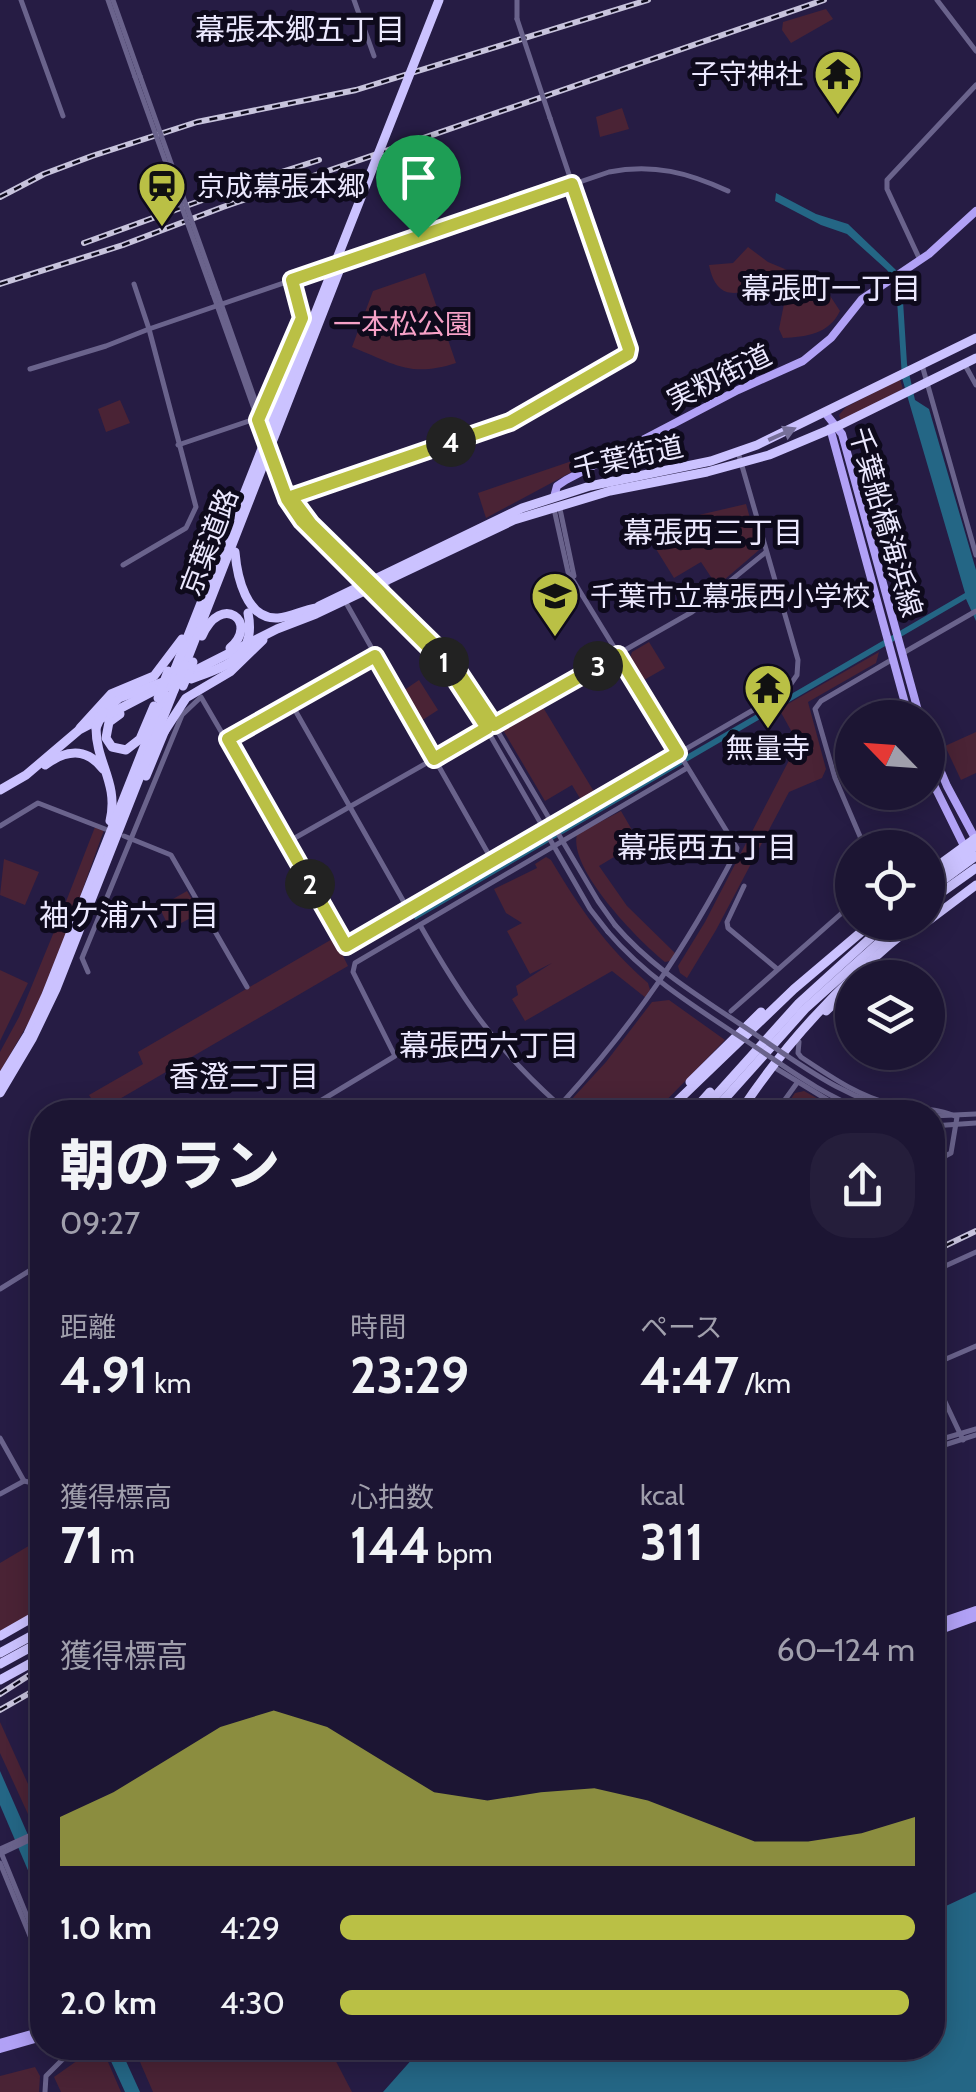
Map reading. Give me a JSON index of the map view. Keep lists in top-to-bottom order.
{
  "streets": {
    "highway": ["千葉街道", "京葉道路"],
    "main road": ["実籾街道", "千葉船橋海浜線"]
  },
  "crossings": [
    ["実籾街道", "千葉街道"],
    ["千葉街道", "千葉船橋海浜線"],
    ["千葉街道", "京葉道路"]
  ],
  "districts": [
    "幕張本郷五丁目",
    "幕張町一丁目",
    "幕張西三丁目",
    "幕張西五丁目",
    "袖ケ浦六丁目",
    "幕張西六丁目",
    "香澄二丁目"
  ],
  "parks": ["一本松公園"],
  "places": {
    "temple": ["子守神社", "無量寺"],
    "station": ["京成幕張本郷"],
    "school or university": ["千葉市立幕張西小学校"]
  },
  "north": "top left",
  "page": {
    "pins": [
      "4",
      "1",
      "3",
      "2"
    ],
    "heading": ["朝のラン", "09:27"],
    "stats": [
      ["距離", "4.91 km"],
      ["時間", "23:29"],
      ["ペース", "4:47 /km"],
      ["獲得標高", "71 m"],
      ["心拍数", "144 bpm"],
      ["kcal", "311"]
    ],
    "chart": ["獲得標高", "60–124 m"],
    "list": [
      {
        "name": "1.0 km",
        "note": "4:29"
      },
      {
        "name": "2.0 km",
        "note": "4:30"
      }
    ]
  }
}
